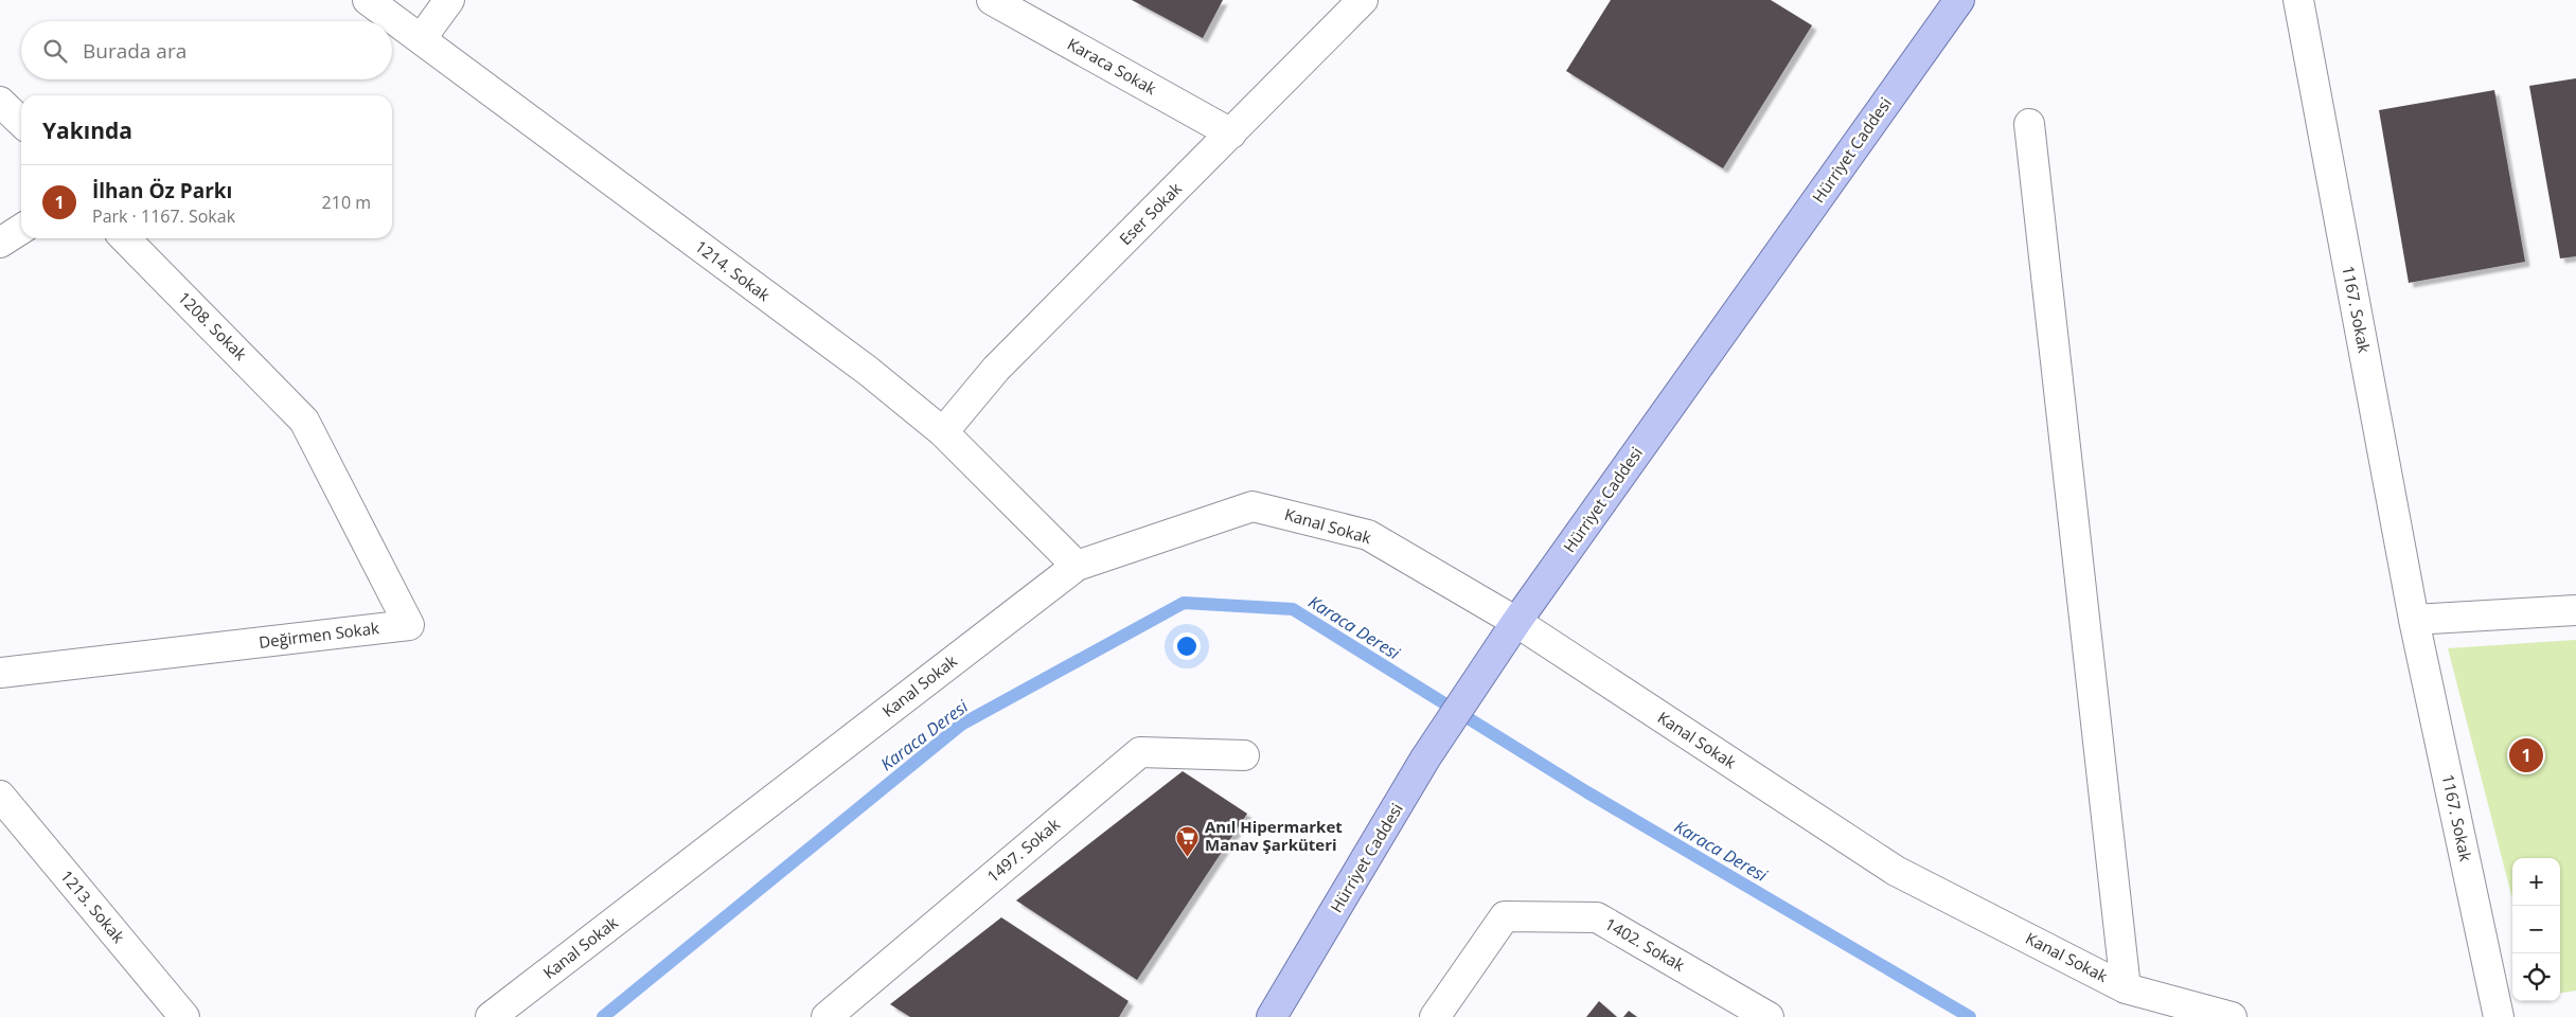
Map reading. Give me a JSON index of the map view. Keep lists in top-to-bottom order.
{
  "streets": {
    "main road": ["Hürriyet Caddesi"],
    "street": [
      "Karaca Sokak",
      "Eser Sokak",
      "1214. Sokak",
      "1167. Sokak",
      "1208. Sokak",
      "Kanal Sokak",
      "Değirmen Sokak",
      "1497. Sokak",
      "1213. Sokak",
      "1402. Sokak"
    ]
  },
  "crossings": [
    ["Karaca Sokak", "Eser Sokak"],
    ["Hürriyet Caddesi", "Kanal Sokak"],
    ["Eser Sokak", "1214. Sokak"],
    ["1214. Sokak", "Kanal Sokak"],
    ["1208. Sokak", "Değirmen Sokak"]
  ],
  "water": ["Karaca Deresi"],
  "places": {
    "supermarket": ["Anıl Hipermarket Manav Şarküteri"]
  },
  "page": {
    "search": "Burada ara",
    "heading": "Yakında",
    "list": [
      {
        "mark": "1",
        "name": "İlhan Öz Parkı",
        "note": "Park · 1167. Sokak",
        "value": "210 m"
      }
    ],
    "pins": "1",
    "map_buttons": ["+", "−"]
  }
}
